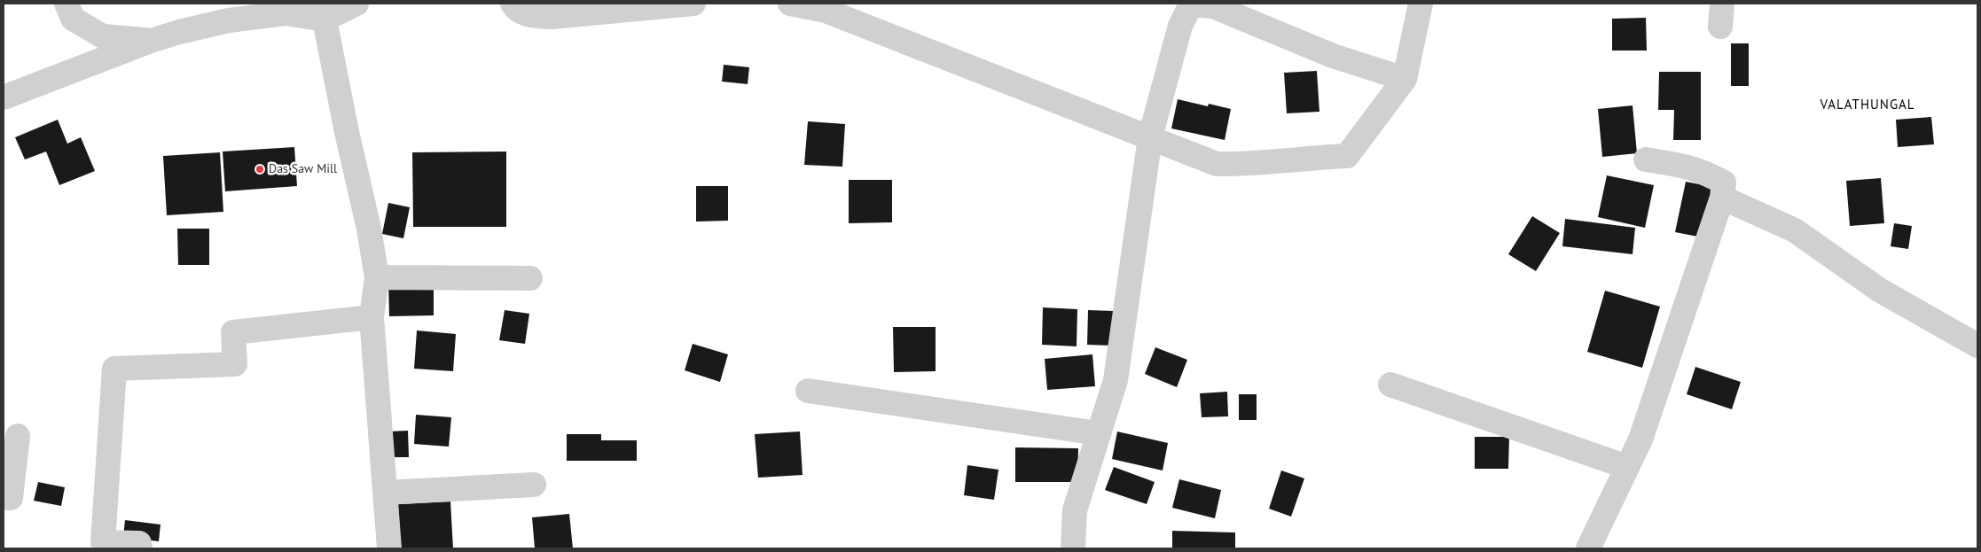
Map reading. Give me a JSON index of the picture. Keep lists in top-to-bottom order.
{
  "districts": ["VALATHUNGAL"],
  "places": ["Das Saw Mill"]
}
